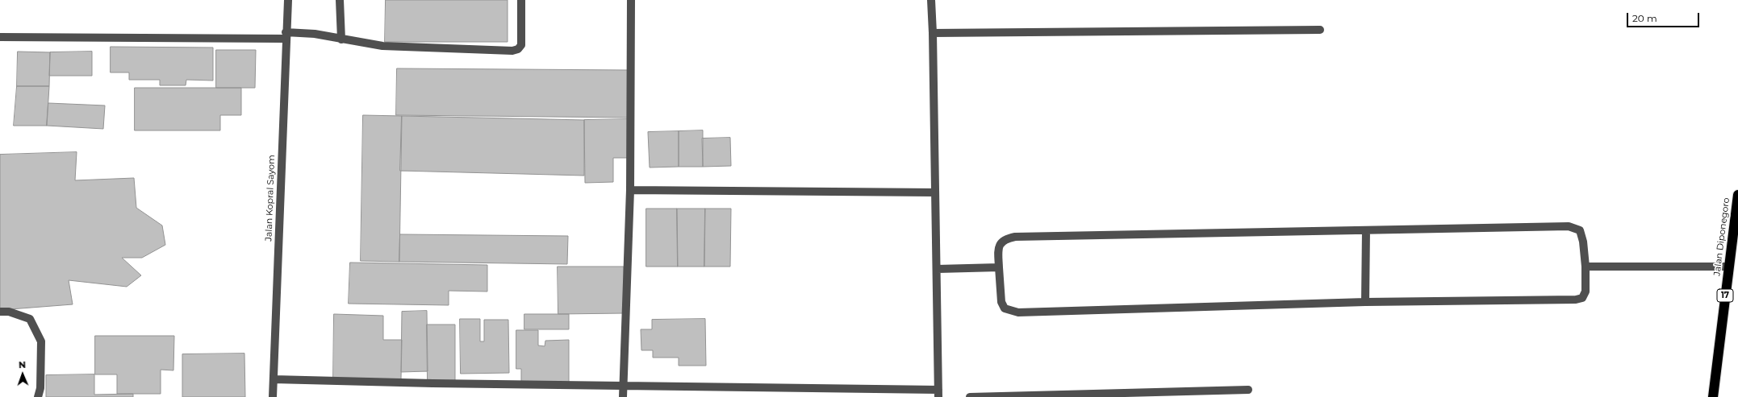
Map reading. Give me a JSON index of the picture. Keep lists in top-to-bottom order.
{
  "streets": {
    "highway": ["Jalan Diponegoro", "17"],
    "street": ["Jalan Kopral Sayom"]
  },
  "scale_bar": "20 m",
  "north": "top"
}
